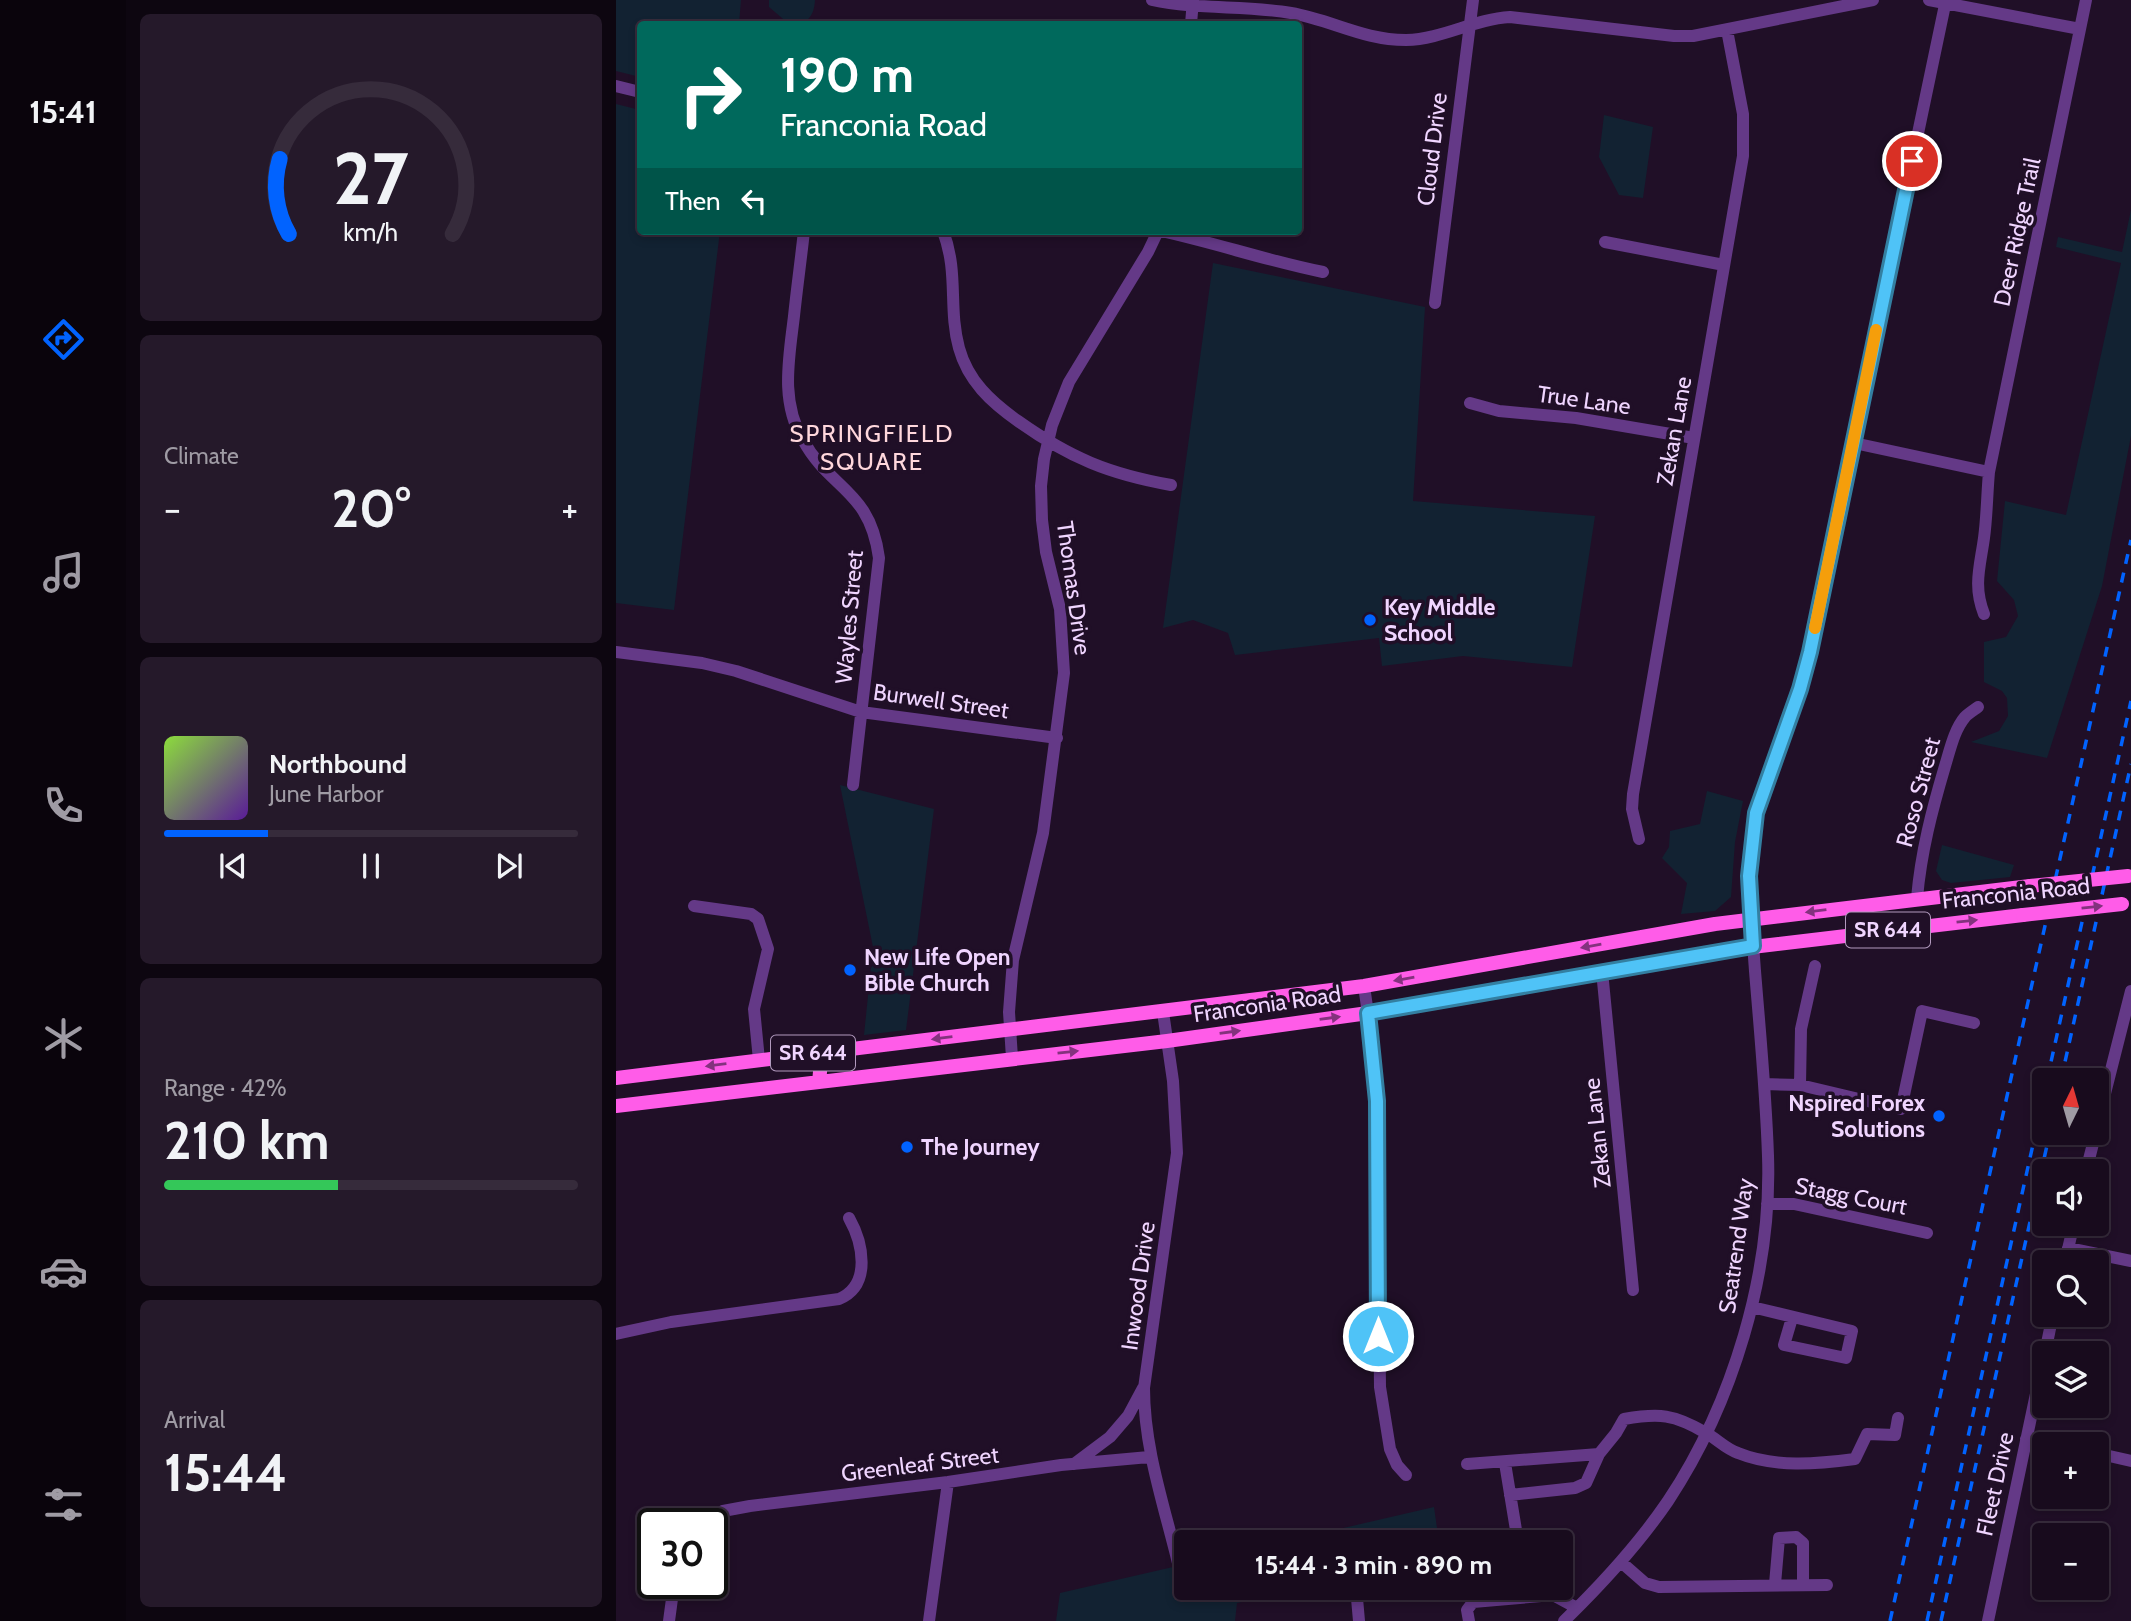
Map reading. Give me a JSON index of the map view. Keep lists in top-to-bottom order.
{
  "streets": {
    "main road": ["Franconia Road", "SR 644"],
    "street": [
      "Cloud Drive",
      "Deer Ridge Trail",
      "True Lane",
      "Zekan Lane",
      "Thomas Drive",
      "Wayles Street",
      "Burwell Street",
      "Roso Street",
      "Stagg Court",
      "Seatrend Way",
      "Inwood Drive",
      "Greenleaf Street",
      "Fleet Drive"
    ]
  },
  "crossings": [
    ["True Lane", "Zekan Lane"],
    ["Zekan Lane", "Franconia Road"],
    ["Thomas Drive", "Burwell Street"],
    ["Thomas Drive", "Franconia Road"],
    ["Wayles Street", "Burwell Street"],
    ["Roso Street", "Franconia Road"],
    ["Franconia Road", "Seatrend Way"],
    ["Franconia Road", "Inwood Drive"],
    ["Stagg Court", "Seatrend Way"],
    ["Inwood Drive", "Greenleaf Street"]
  ],
  "districts": ["SPRINGFIELD SQUARE"],
  "places": [
    "Key Middle School",
    "New Life Open Bible Church",
    "Nspired Forex Solutions",
    "The Journey"
  ],
  "north": "top",
  "page": {
    "tabs": "15:41",
    "turn": ["190 m", "Franconia Road"],
    "then": "Then",
    "tile": [
      "Climate",
      ["Range · 42%", "210 km"],
      ["Arrival", "15:44"]
    ],
    "heat": ["−", "20°", "+"],
    "song": ["Northbound", "June Harbor"],
    "map_buttons": ["+", "−"],
    "limit": "30",
    "trip": "15:44 · 3 min · 890 m",
    "gauge": ["27", "km/h"]
  }
}
